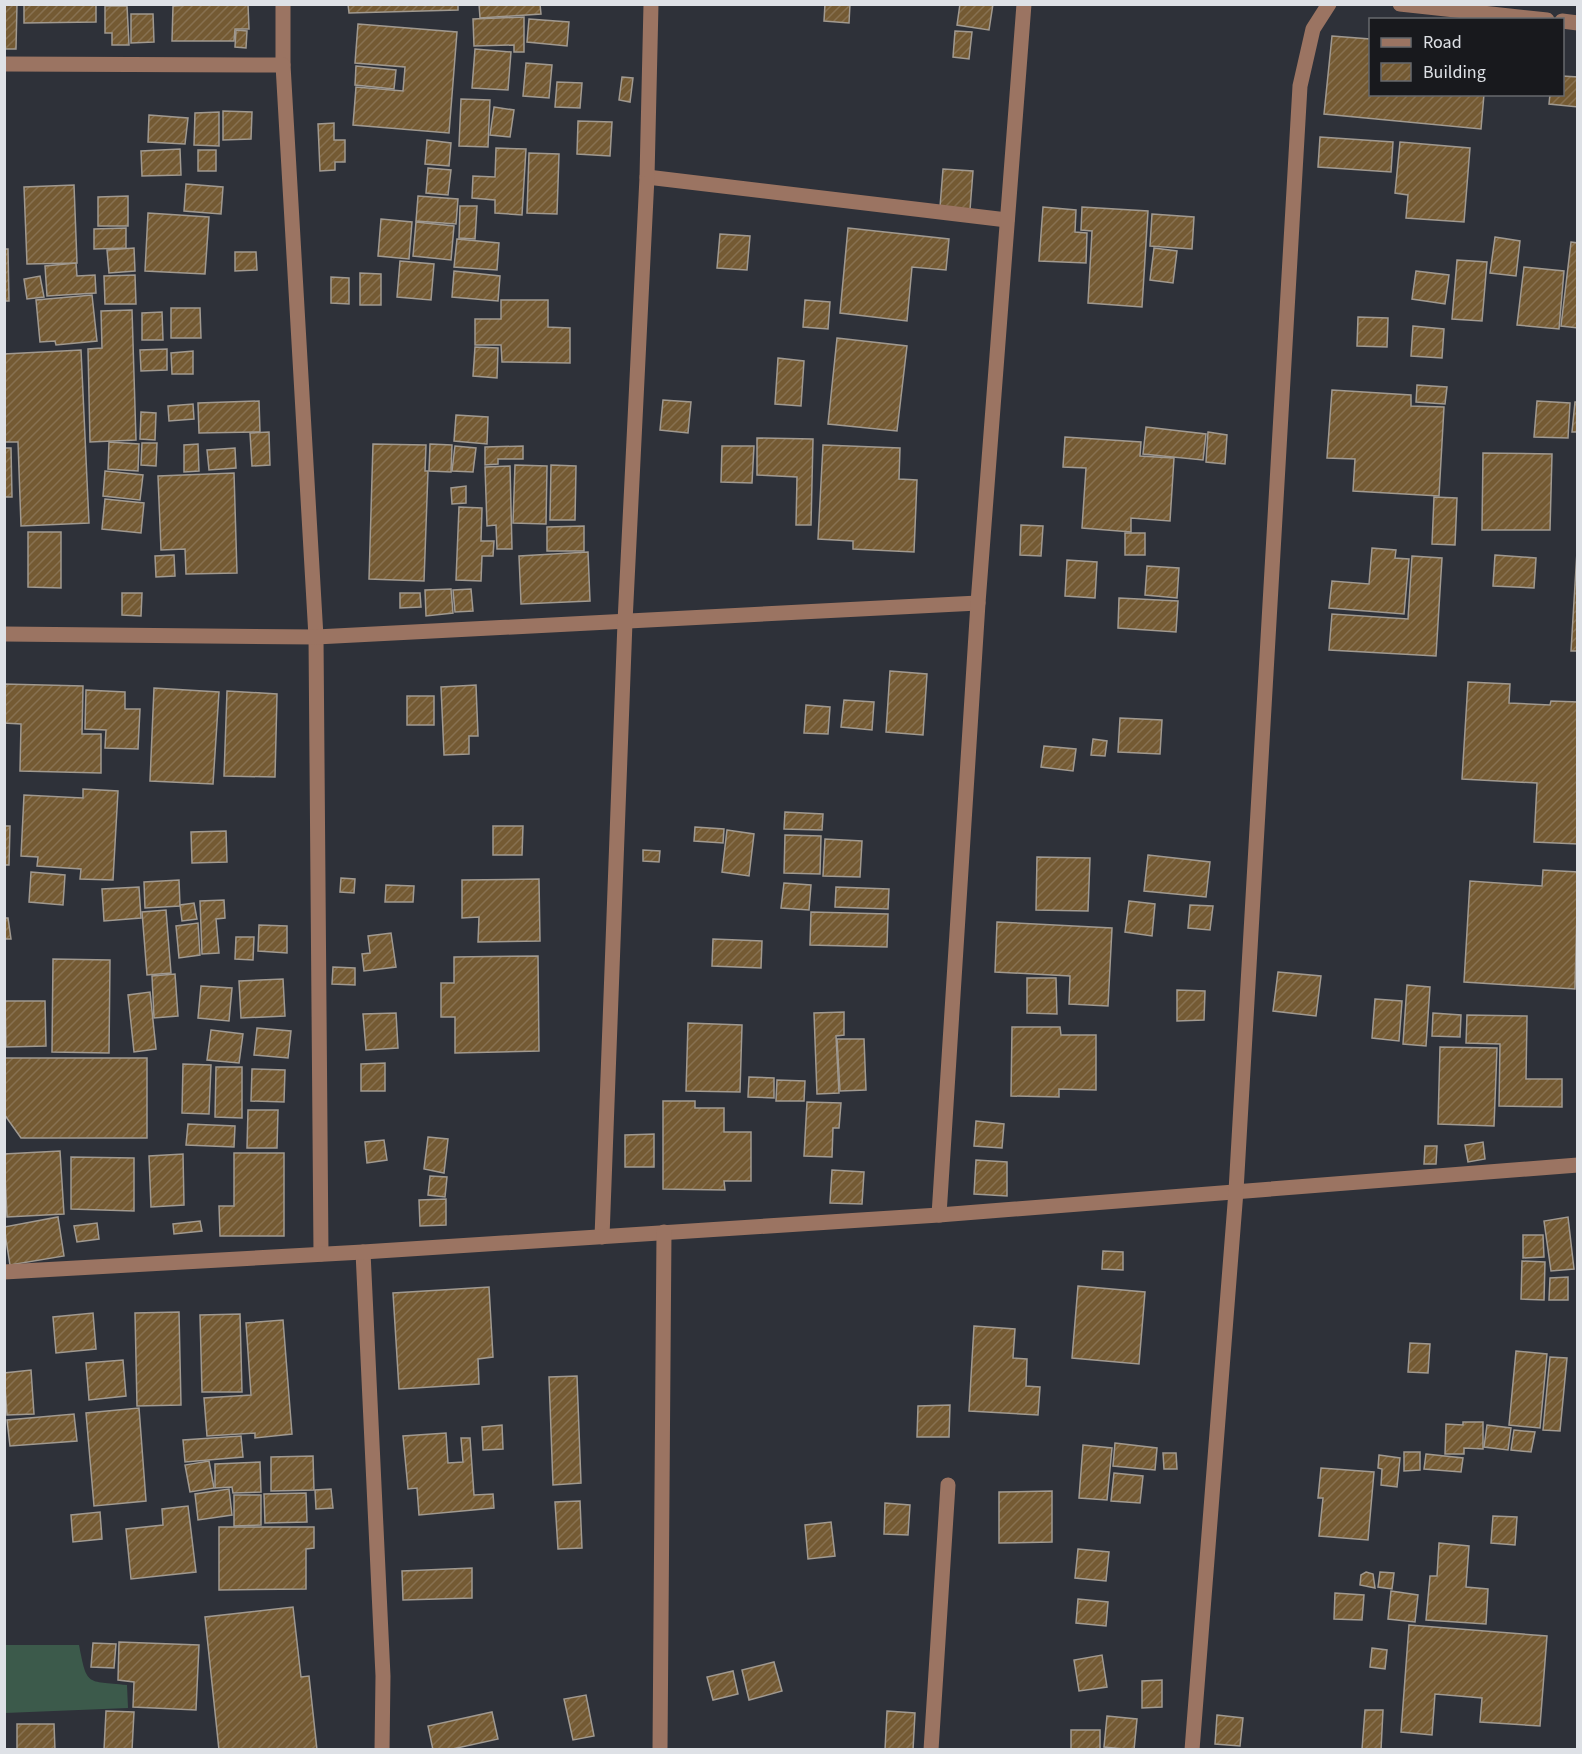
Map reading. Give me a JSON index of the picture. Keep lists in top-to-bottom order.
{
  "legend": ["Road", "Building"]
}
